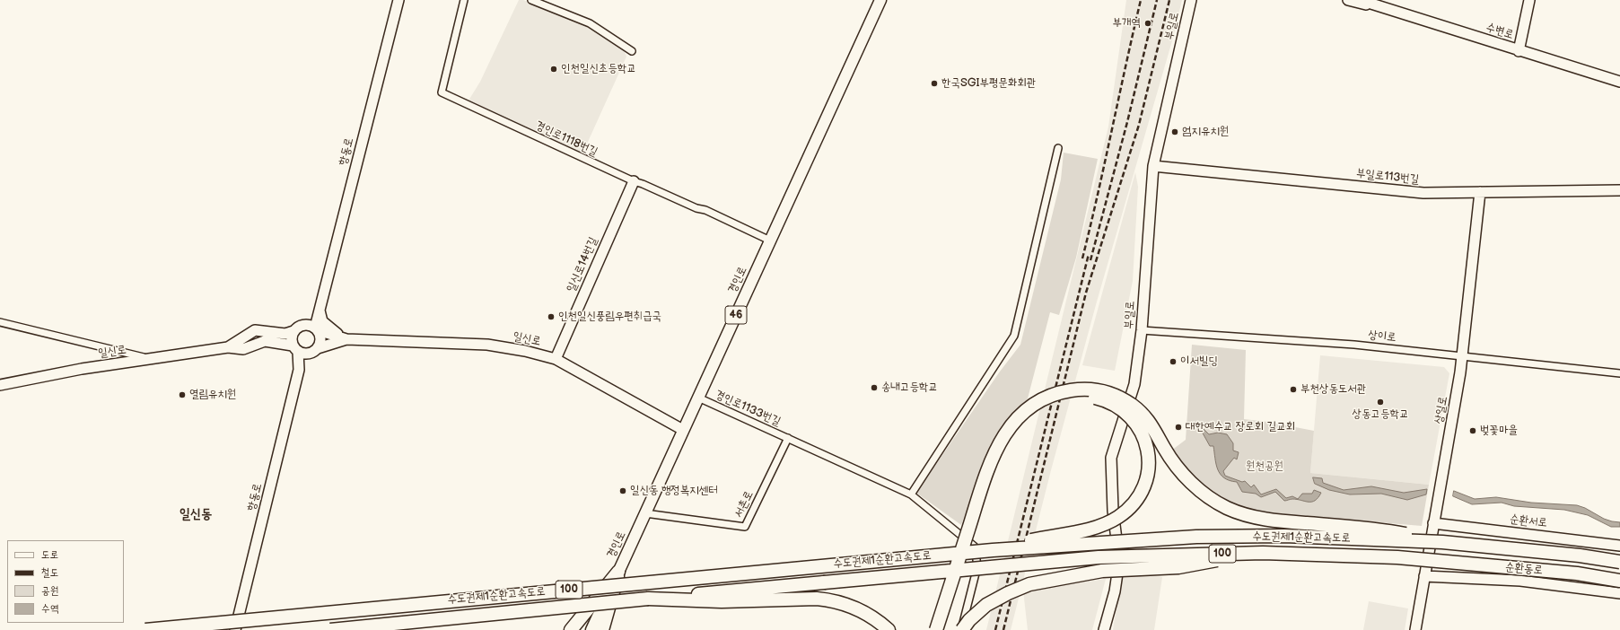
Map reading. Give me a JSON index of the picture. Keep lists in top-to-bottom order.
{
  "streets": {
    "highway": ["수도권제1순환고속도로", "100"],
    "main road": ["경인로", "46"],
    "street": [
      "부일로",
      "수변로",
      "경인로1118번길",
      "항동로",
      "부일로113번길",
      "일신로14번길",
      "상이로",
      "일신로",
      "경인로1133번길",
      "상일로",
      "서촌로",
      "순환서로",
      "순환동로"
    ]
  },
  "crossings": [
    ["부일로", "부일로113번길"],
    ["부일로", "상이로"],
    ["경인로1118번길", "일신로14번길"],
    ["경인로1118번길", "경인로"],
    ["항동로", "일신로"],
    ["부일로113번길", "상일로"],
    ["일신로14번길", "일신로"],
    ["경인로", "일신로"],
    ["경인로", "경인로1133번길"],
    ["경인로", "서촌로"],
    ["상이로", "상일로"],
    ["경인로1133번길", "서촌로"],
    ["상일로", "순환서로"],
    ["상일로", "순환동로"]
  ],
  "districts": ["일신동"],
  "parks": ["원천공원"],
  "places": [
    "부개역",
    "인천일신초등학교",
    "한국SGI부평문화회관",
    "엄지유치원",
    "인천일신풍림우편취급국",
    "이서빌딩",
    "송내고등학교",
    "부천상동도서관",
    "열림유치원",
    "상동고등학교",
    "대한예수교 장로회 길교회",
    "벚꽃마을",
    "일신동 행정복지센터"
  ],
  "legend": [
    "도로",
    "철도",
    "공원",
    "수역"
  ]
}
